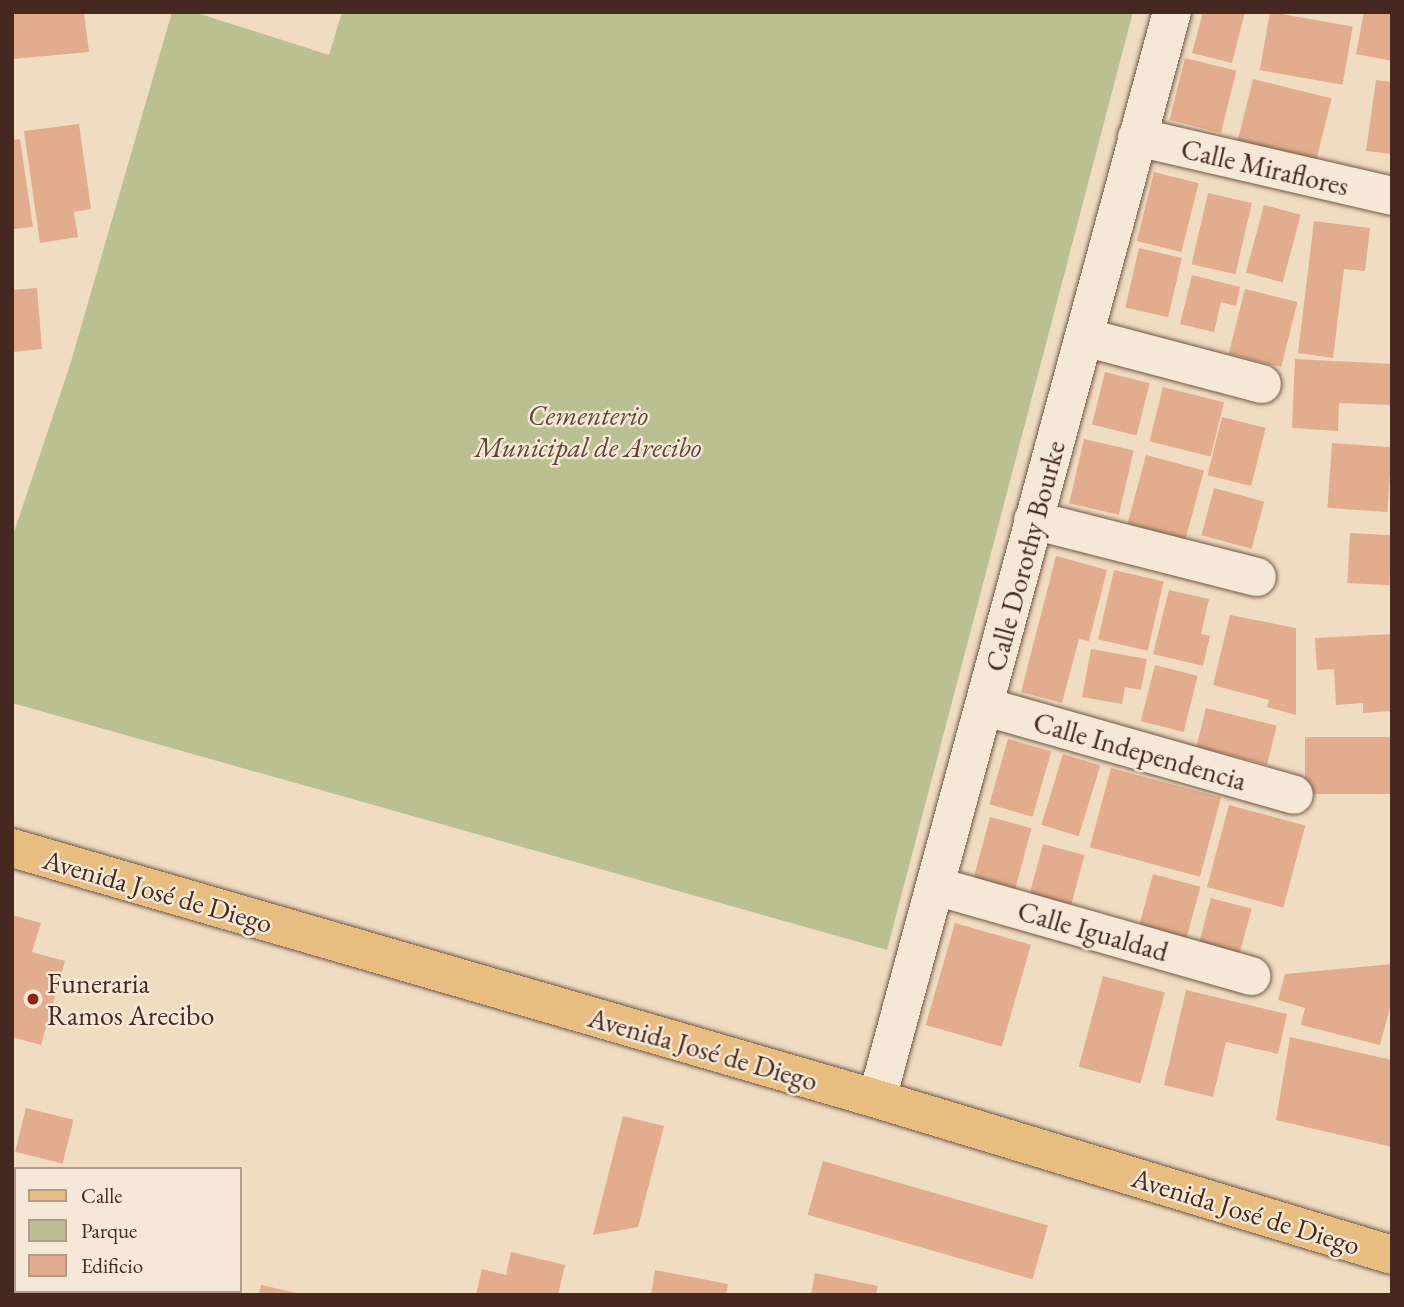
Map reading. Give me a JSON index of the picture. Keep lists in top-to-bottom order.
{
  "streets": {
    "main road": ["Avenida José de Diego"],
    "street": [
      "Calle Miraflores",
      "Calle Dorothy Bourke",
      "Calle Independencia",
      "Calle Igualdad"
    ]
  },
  "crossings": [
    ["Calle Miraflores", "Calle Dorothy Bourke"],
    ["Calle Dorothy Bourke", "Calle Independencia"],
    ["Calle Dorothy Bourke", "Avenida José de Diego"],
    ["Calle Dorothy Bourke", "Calle Igualdad"]
  ],
  "parks": ["Cementerio Municipal de Arecibo"],
  "places": ["Funeraria Ramos Arecibo"],
  "legend": ["Calle", "Parque", "Edificio"]
}
